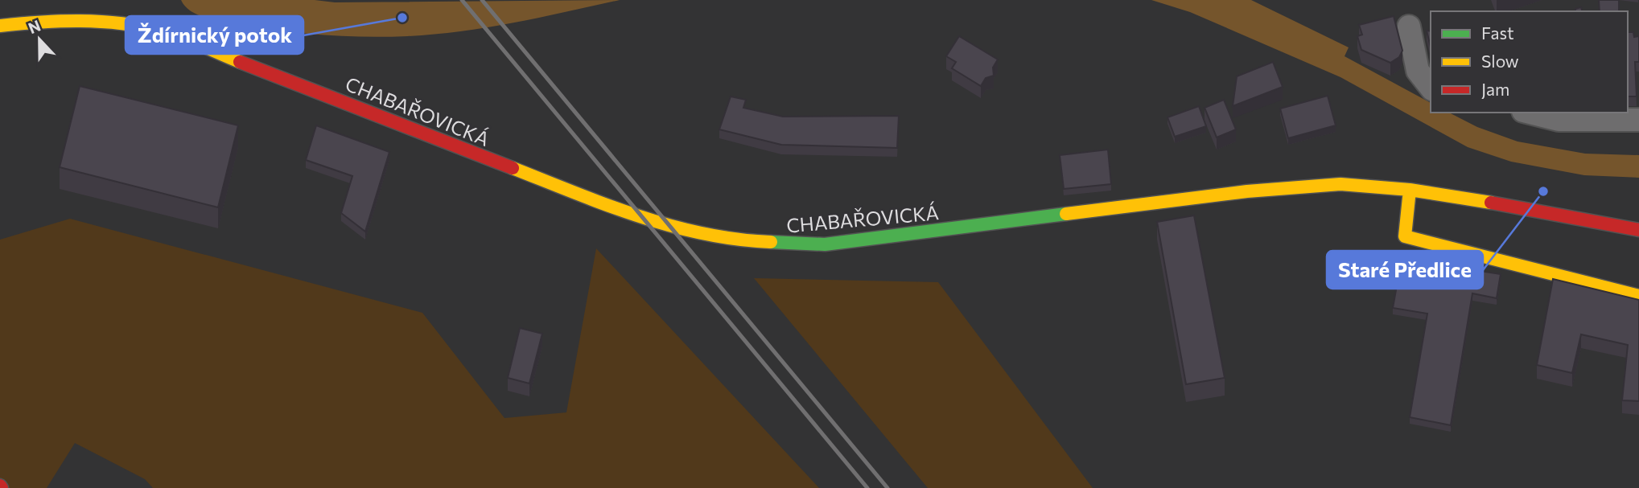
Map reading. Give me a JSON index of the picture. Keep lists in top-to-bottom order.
{
  "streets": {
    "main road": ["CHABAŘOVICKÁ"]
  },
  "places": ["Ždírnický potok", "Staré Předlice"],
  "legend": ["Fast", "Slow", "Jam"],
  "north": "top"
}
